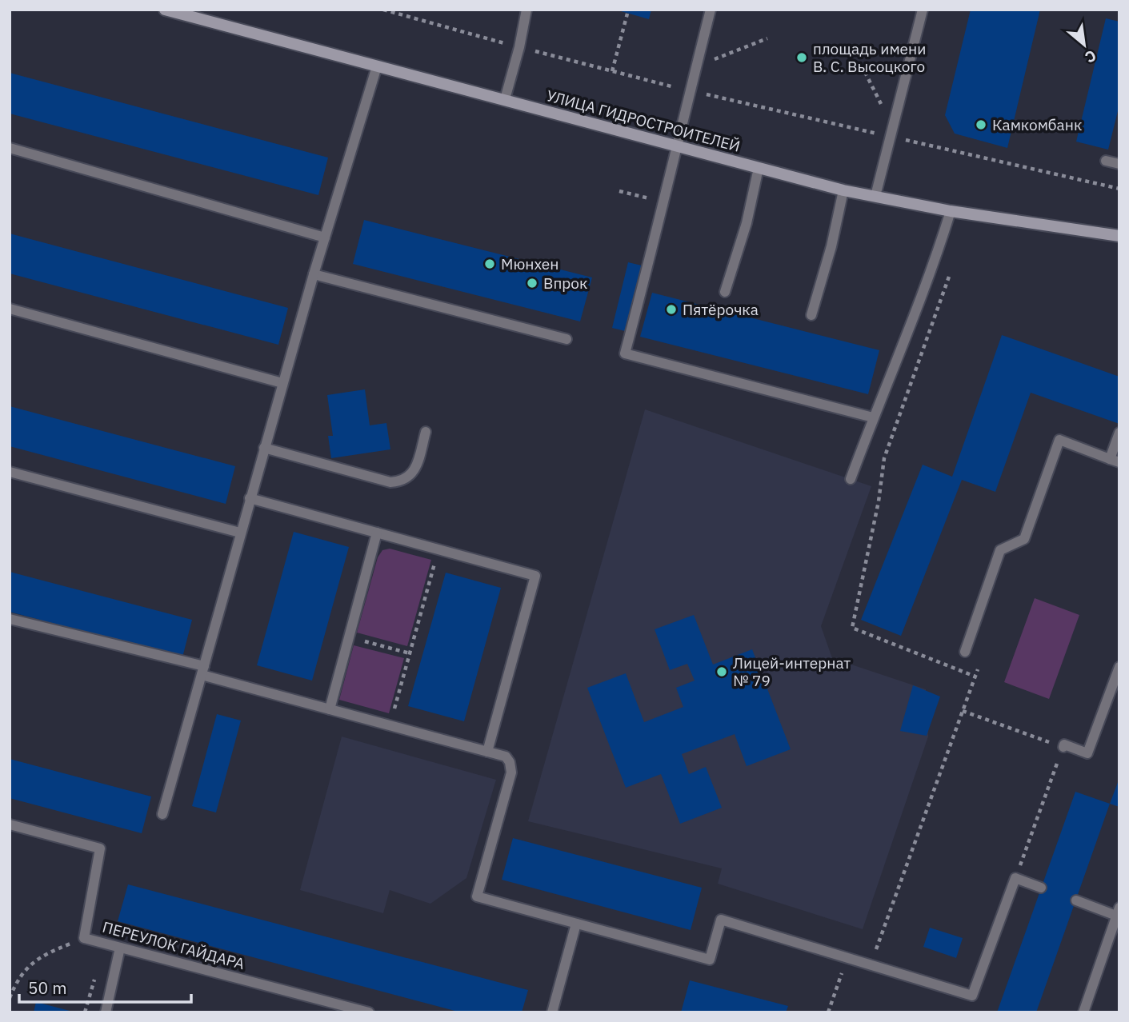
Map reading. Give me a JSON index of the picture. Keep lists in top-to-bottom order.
{
  "streets": {
    "main road": ["УЛИЦА ГИДРОСТРОИТЕЛЕЙ"],
    "lane": ["ПЕРЕУЛОК ГАЙДАРА"]
  },
  "places": [
    "площадь имени В. С. Высоцкого",
    "Камкомбанк",
    "Мюнхен",
    "Впрок",
    "Пятёрочка",
    "Лицей-интернат № 79"
  ],
  "scale_bar": "50 m",
  "north": "bottom right"
}
